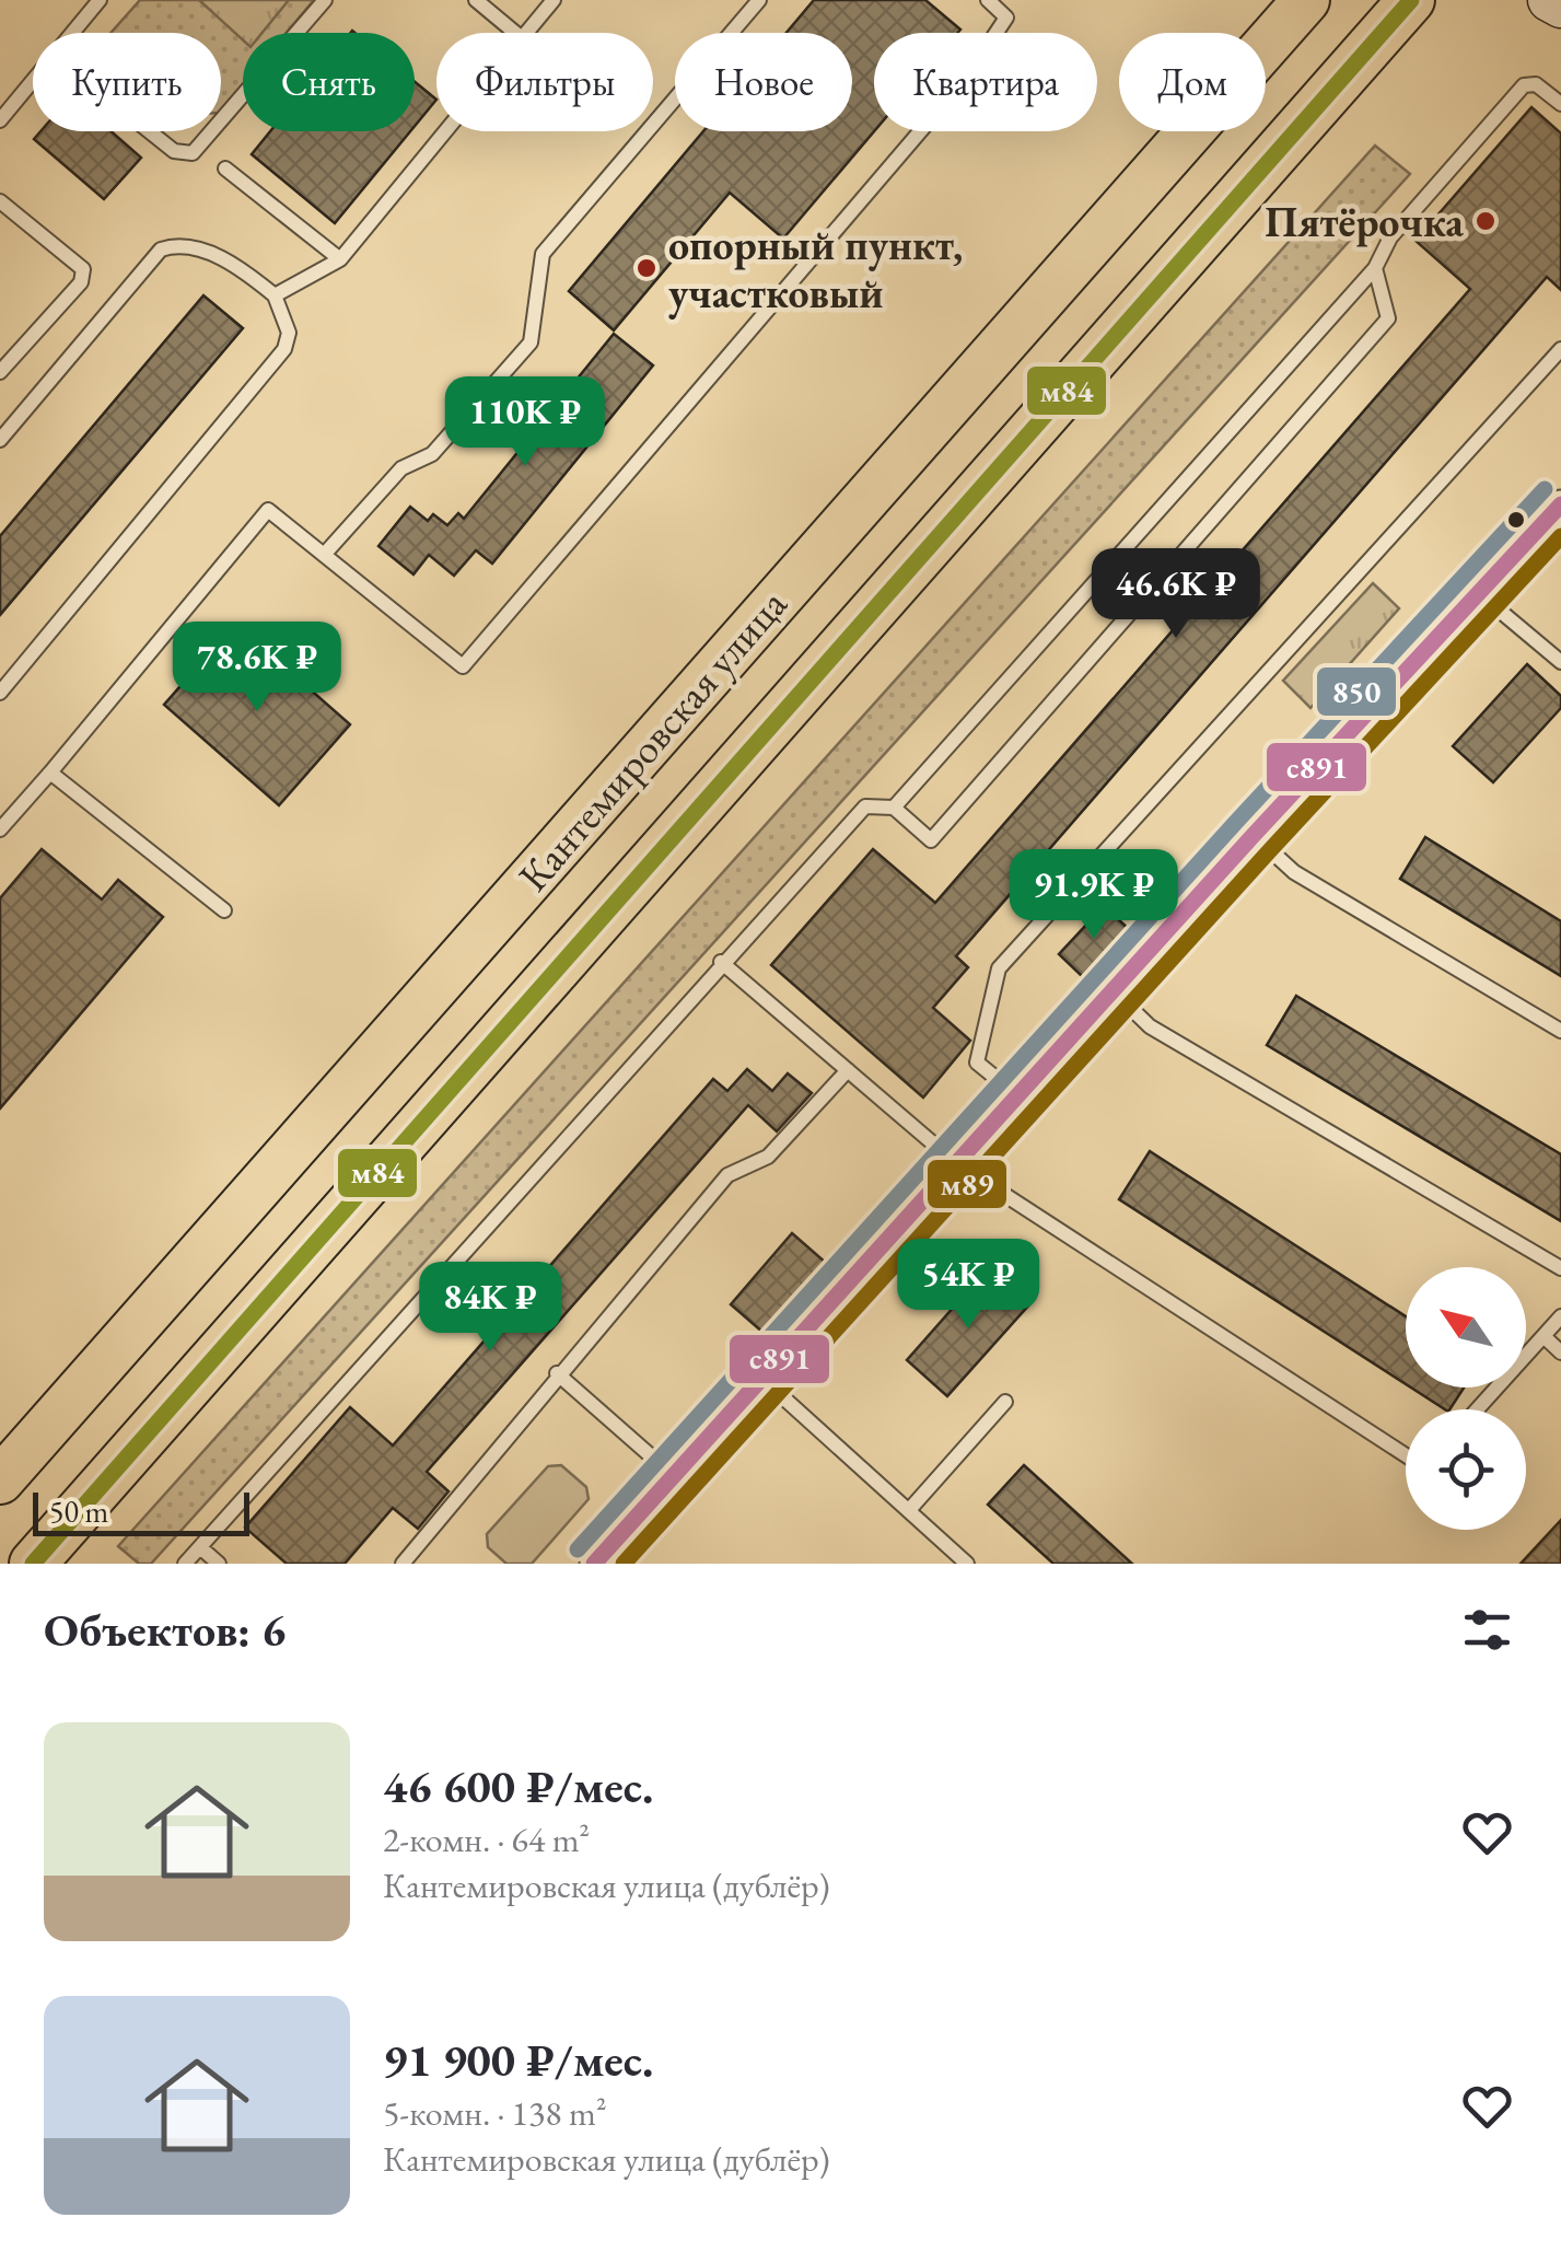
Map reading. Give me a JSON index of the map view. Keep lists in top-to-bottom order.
{
  "streets": {
    "main road": ["Кантемировская улица"]
  },
  "places": ["Пятёрочка", "опорный пункт, участковый"],
  "lines": [
    "transit line м84",
    "transit line 850",
    "transit line с891",
    "transit line м89"
  ],
  "scale_bar": "50 m",
  "north": "top left",
  "page": {
    "chip": [
      "Купить",
      "Снять",
      "Фильтры",
      "Новое",
      "Квартира",
      "Дом"
    ],
    "price": [
      "110K ₽",
      "46.6K ₽",
      "78.6K ₽",
      "91.9K ₽",
      "54K ₽",
      "84K ₽"
    ],
    "scale": "50 m",
    "heading": "Объектов: 6",
    "list": [
      {
        "name": "46 600 ₽/мес.",
        "note": "2-комн. · 64 m² · Кантемировская улица (дублёр)"
      },
      {
        "name": "91 900 ₽/мес.",
        "note": "5-комн. · 138 m² · Кантемировская улица (дублёр)"
      }
    ]
  }
}
